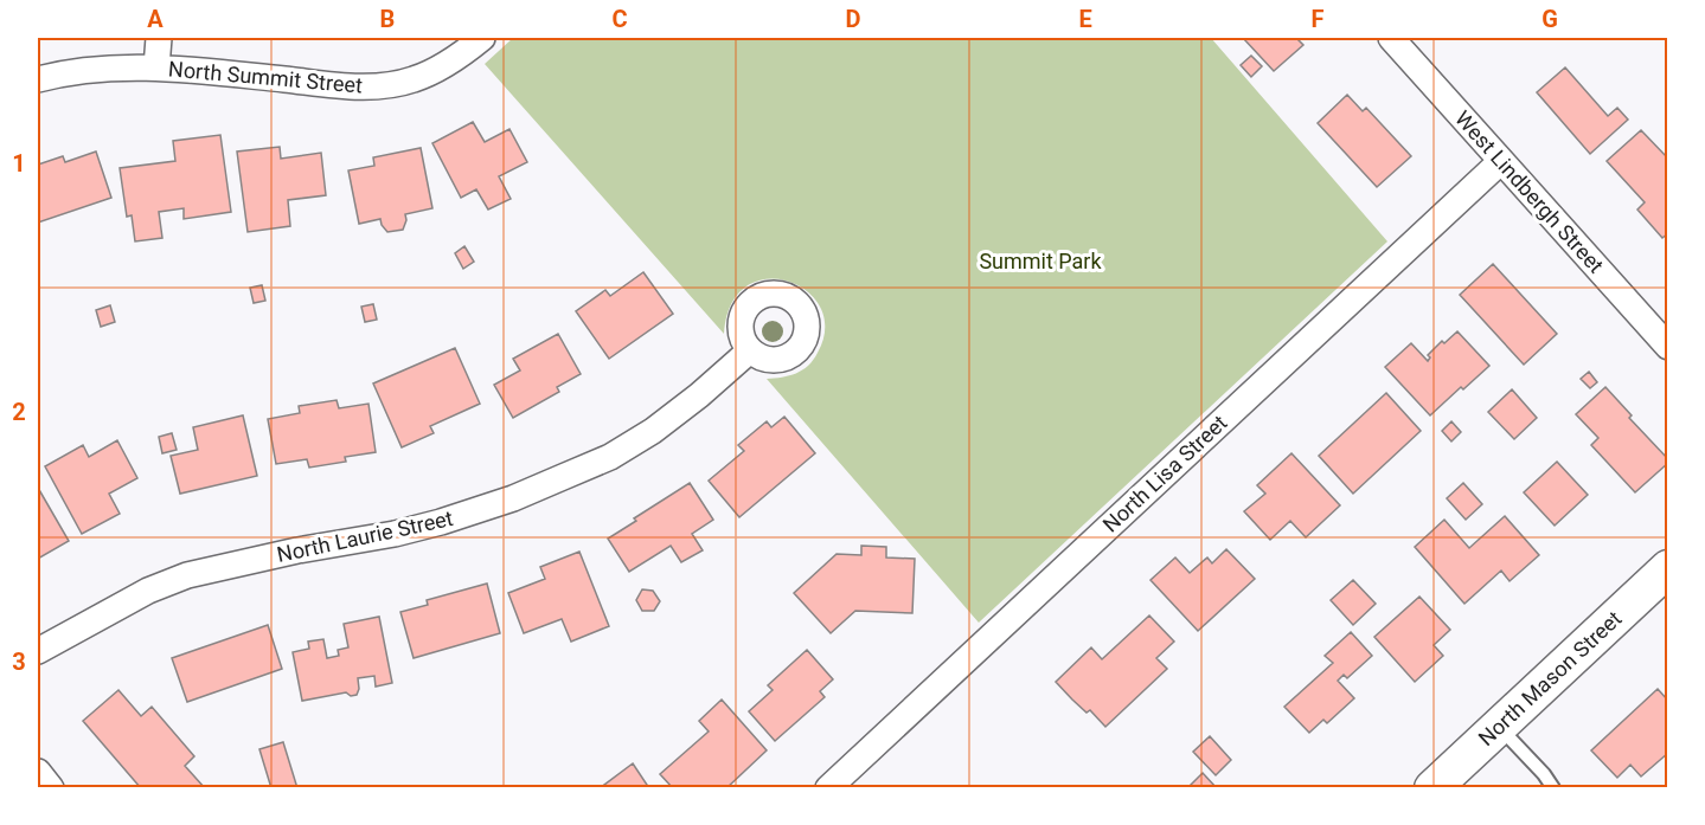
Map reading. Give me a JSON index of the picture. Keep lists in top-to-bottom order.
{
  "streets": {
    "main road": ["North Mason Street"],
    "street": [
      "North Summit Street",
      "West Lindbergh Street",
      "North Lisa Street",
      "North Laurie Street"
    ]
  },
  "crossings": [
    ["West Lindbergh Street", "North Lisa Street"]
  ],
  "parks": ["Summit Park"],
  "grid": {
    "columns": [
      "A",
      "B",
      "C",
      "D",
      "E",
      "F",
      "G"
    ],
    "rows": ["1", "2", "3"]
  }
}
